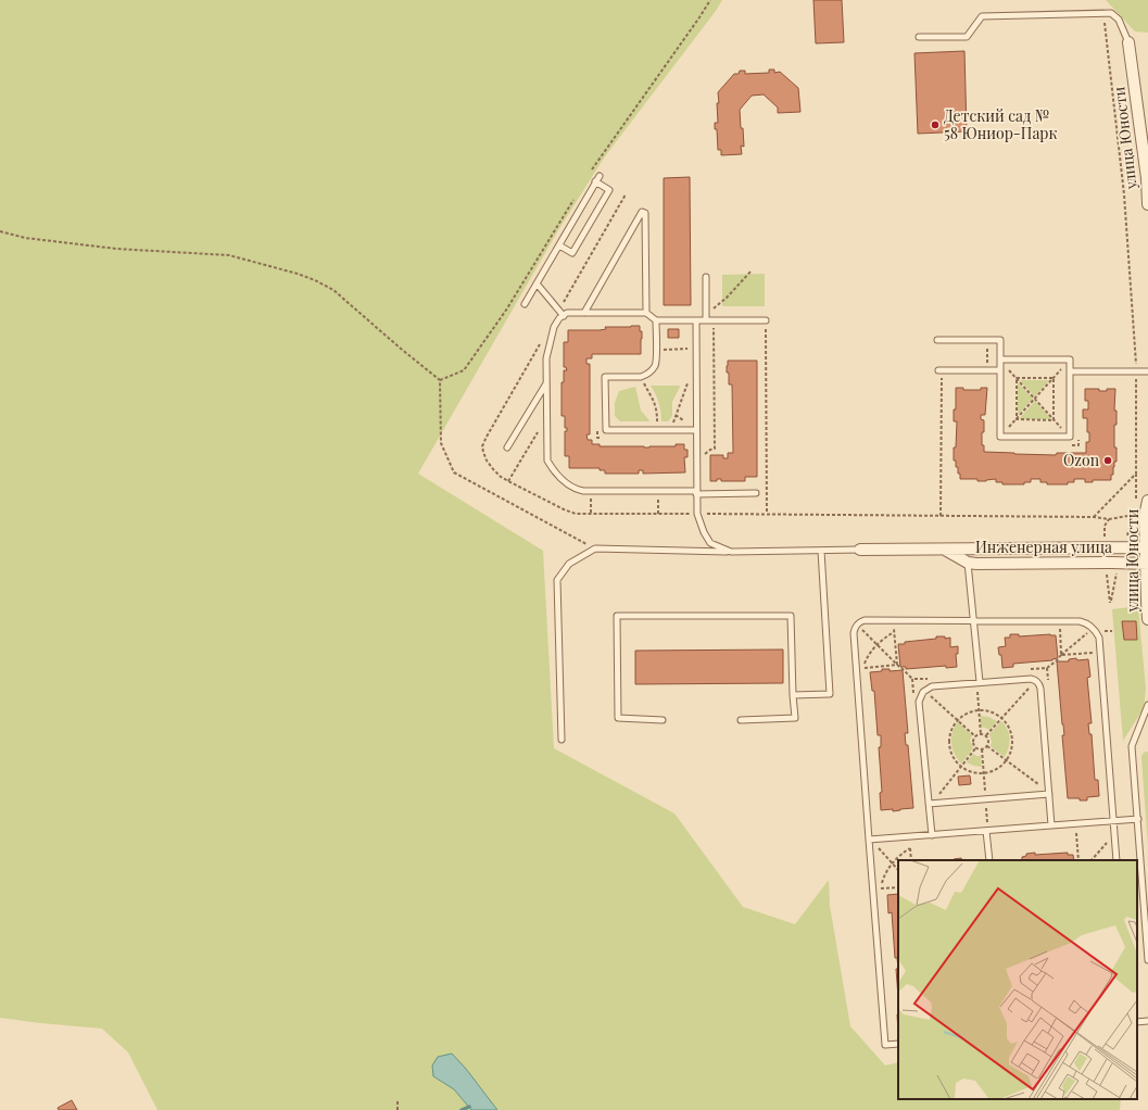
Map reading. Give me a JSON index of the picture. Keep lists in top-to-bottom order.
{
  "streets": {
    "street": ["улица Юности", "Инженерная улица"]
  },
  "crossings": [
    ["улица Юности", "Инженерная улица"]
  ],
  "places": ["Детский сад № 58 Юниор-Парк", "Ozon"]
}
